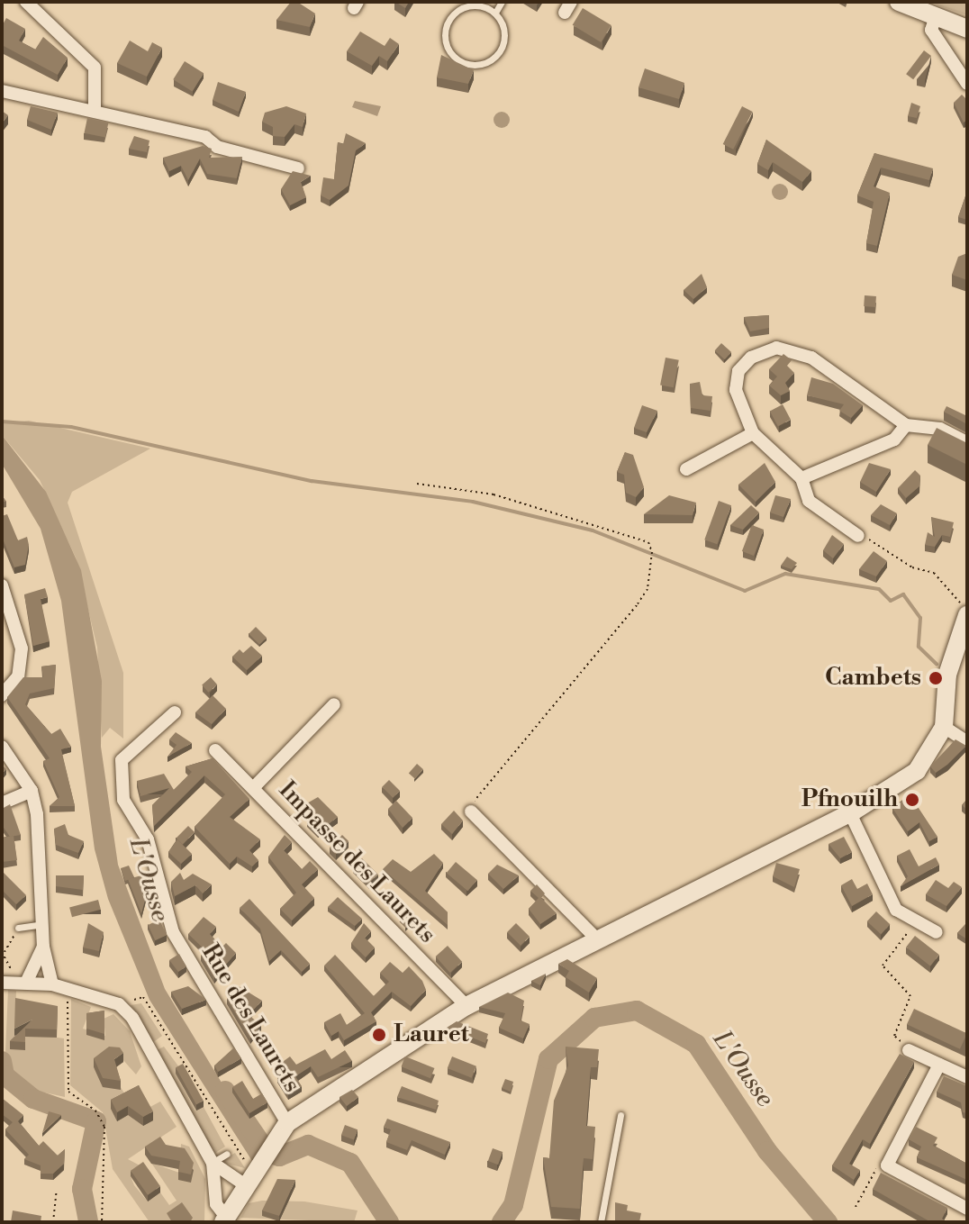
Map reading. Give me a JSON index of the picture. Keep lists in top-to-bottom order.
{
  "streets": {
    "street": ["Impasse des Laurets", "Rue des Laurets"]
  },
  "water": ["L'Ousse"],
  "places": ["Cambets", "Pfnouilh", "Lauret"]
}
